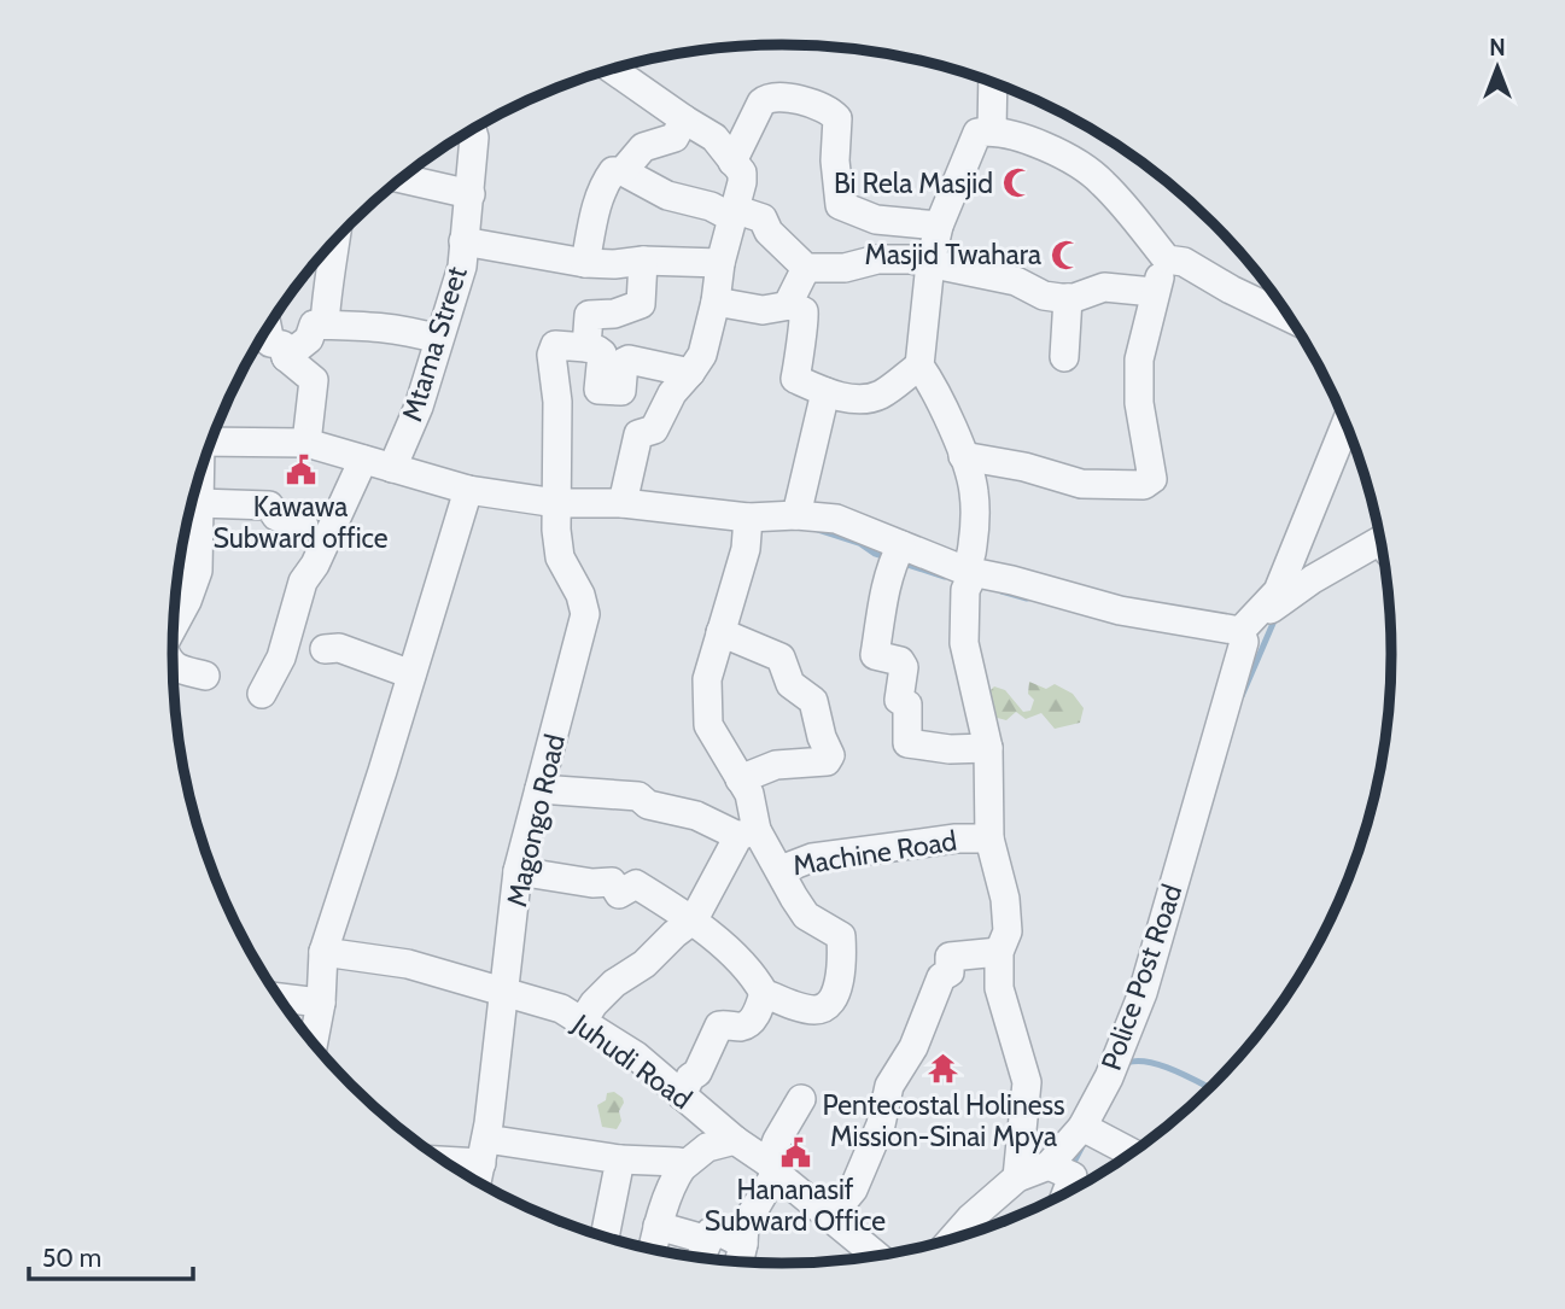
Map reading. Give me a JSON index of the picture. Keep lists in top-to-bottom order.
{
  "streets": {
    "street": [
      "Mtama Street",
      "Magongo Road",
      "Machine Road",
      "Police Post Road",
      "Juhudi Road"
    ]
  },
  "crossings": [
    ["Magongo Road", "Juhudi Road"]
  ],
  "places": {
    "mosque": ["Bi Rela Masjid", "Masjid Twahara"],
    "public building": ["Kawawa Subward office", "Hananasif Subward Office"],
    "temple": ["Pentecostal Holiness Mission-Sinai Mpya"]
  },
  "scale_bar": "50 m",
  "north": "top"
}
